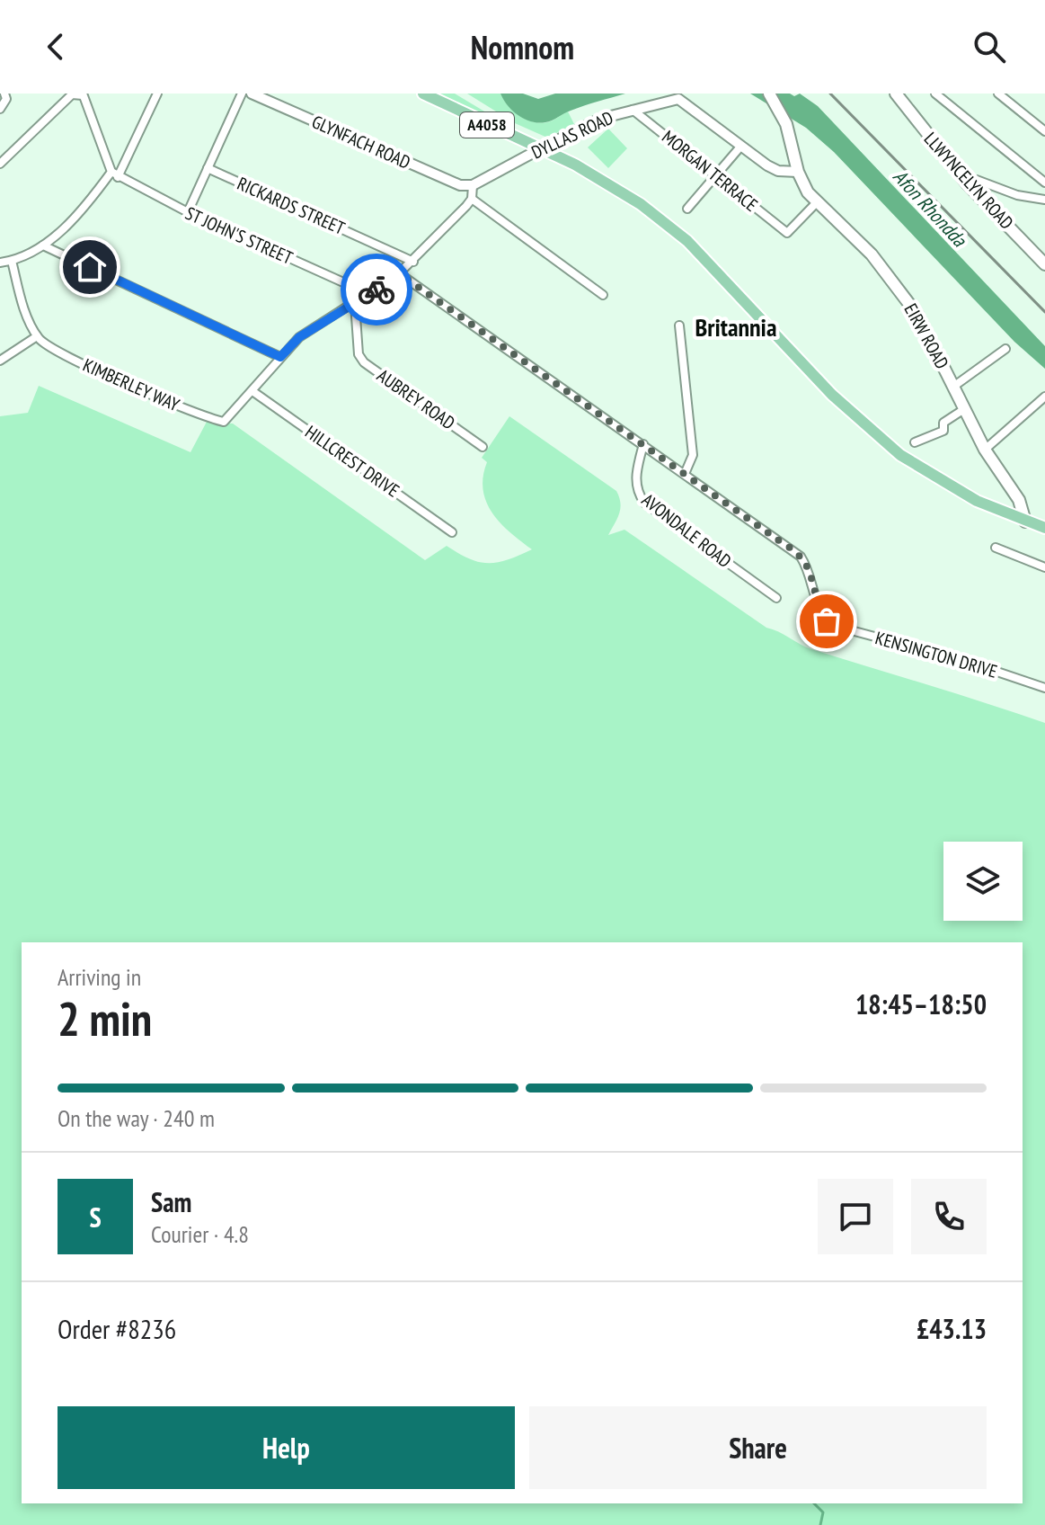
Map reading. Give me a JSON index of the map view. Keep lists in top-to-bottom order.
{
  "streets": {
    "main road": ["A4058", "LLWYNCELYN ROAD", "EIRW ROAD"],
    "street": [
      "DYLLAS ROAD",
      "GLYNFACH ROAD",
      "MORGAN TERRACE",
      "RICKARDS STREET",
      "ST JOHN'S STREET",
      "KIMBERLEY WAY",
      "AUBREY ROAD",
      "HILLCREST DRIVE",
      "AVONDALE ROAD",
      "KENSINGTON DRIVE"
    ]
  },
  "crossings": [
    ["A4058", "EIRW ROAD"],
    ["DYLLAS ROAD", "GLYNFACH ROAD"],
    ["DYLLAS ROAD", "MORGAN TERRACE"],
    ["MORGAN TERRACE", "EIRW ROAD"],
    ["RICKARDS STREET", "KIMBERLEY WAY"],
    ["ST JOHN'S STREET", "KIMBERLEY WAY"],
    ["KIMBERLEY WAY", "AUBREY ROAD"],
    ["KIMBERLEY WAY", "HILLCREST DRIVE"]
  ],
  "districts": ["Britannia"],
  "water": ["Afon Rhondda"],
  "page": {
    "header": "Nomnom",
    "heading": ["2 min", "Arriving in", "18:45–18:50"],
    "panel": [
      "Sam",
      "Courier · 4.8",
      "Order #8236",
      "£43.13"
    ],
    "bar": "On the way · 240 m",
    "round": "S",
    "buttons": ["Help", "Share"]
  }
}
